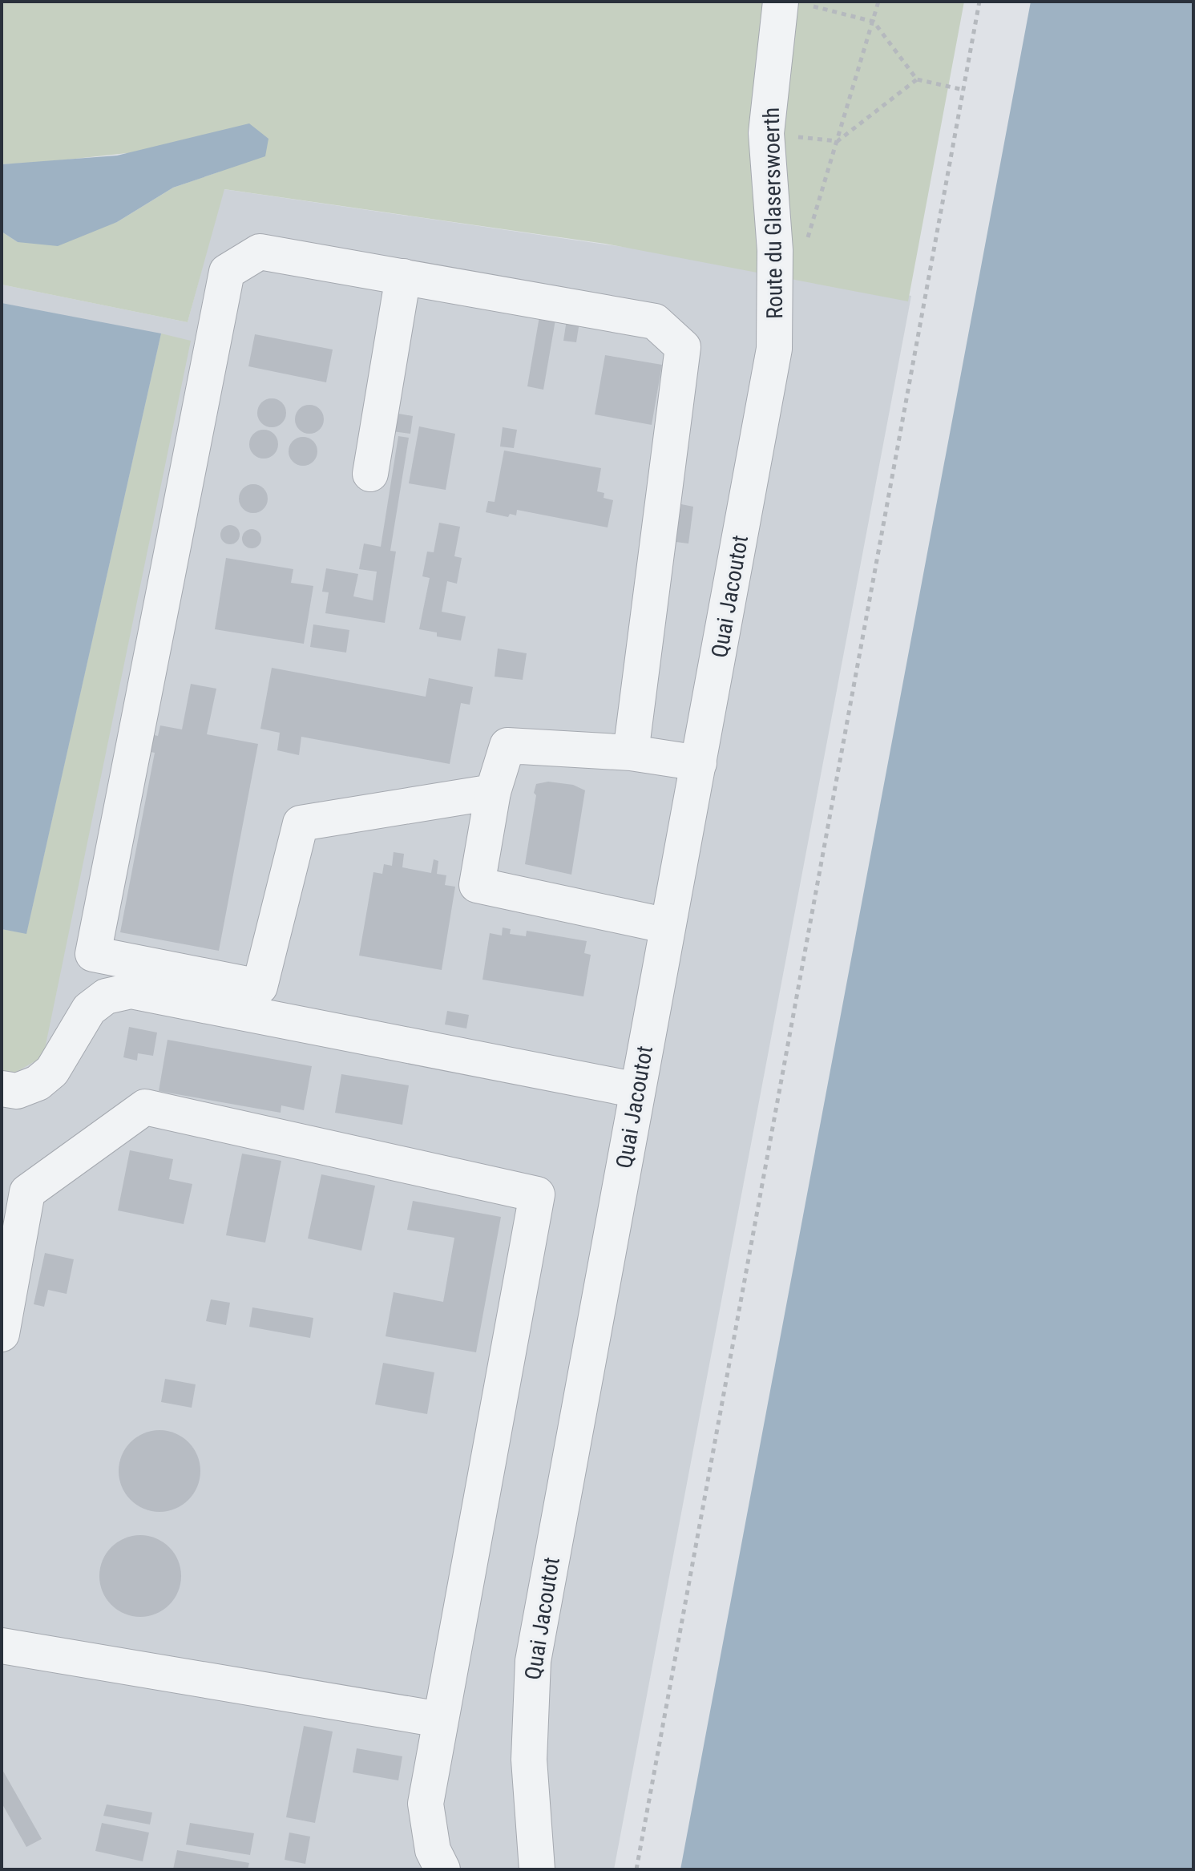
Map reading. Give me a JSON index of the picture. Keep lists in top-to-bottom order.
{
  "streets": {
    "street": ["Route du Glaserswoerth", "Quai Jacoutot"]
  },
  "crossings": [
    ["Route du Glaserswoerth", "Quai Jacoutot"]
  ]
}
